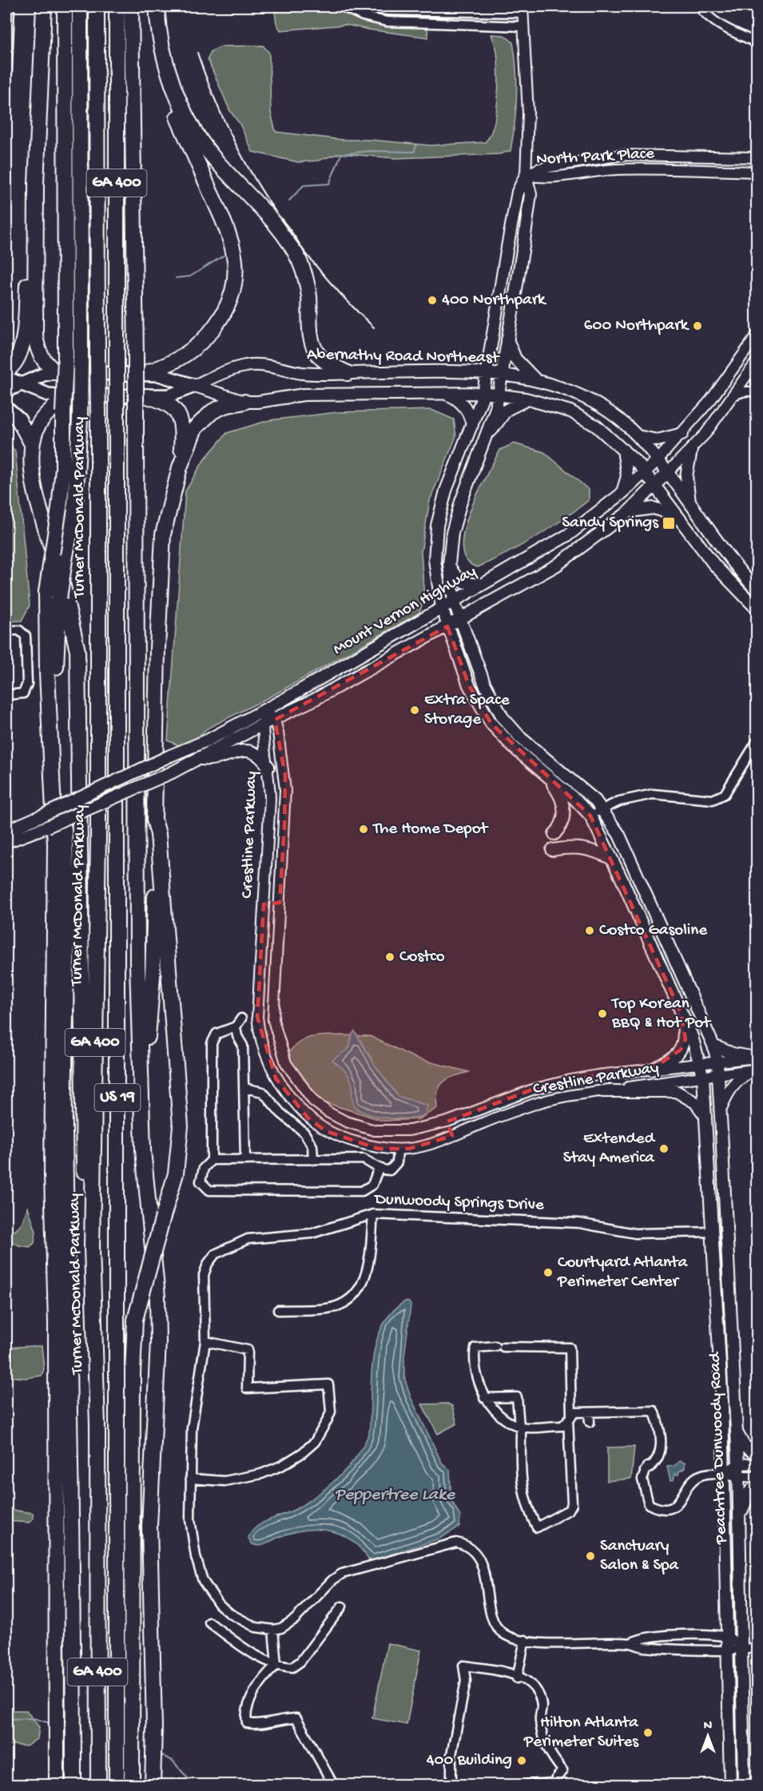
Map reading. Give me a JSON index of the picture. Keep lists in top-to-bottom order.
{
  "streets": {
    "highway": ["GA 400", "Turner McDonald Parkway", "US 19"],
    "main road": ["Abernathy Road Northeast", "Mount Vernon Highway", "Peachtree Dunwoody Road"],
    "street": ["North Park Place", "Crestline Parkway", "Dunwoody Springs Drive"]
  },
  "crossings": [
    ["GA 400", "US 19"],
    ["Abernathy Road Northeast", "Mount Vernon Highway"],
    ["Mount Vernon Highway", "Crestline Parkway"],
    ["Mount Vernon Highway", "Peachtree Dunwoody Road"],
    ["Crestline Parkway", "Peachtree Dunwoody Road"],
    ["Dunwoody Springs Drive", "Peachtree Dunwoody Road"]
  ],
  "water": ["Peppertree Lake"],
  "places": {
    "other": [
      "400 Northpark",
      "600 Northpark",
      "Extra Space Storage",
      "The Home Depot",
      "Costco Gasoline",
      "Costco",
      "Top Korean BBQ & Hot Pot",
      "Extended Stay America",
      "Courtyard Atlanta Perimeter Center",
      "Sanctuary Salon & Spa",
      "Hilton Atlanta Perimeter Suites",
      "400 Building"
    ],
    "transit": ["Sandy Springs"]
  },
  "north": "top"
}
